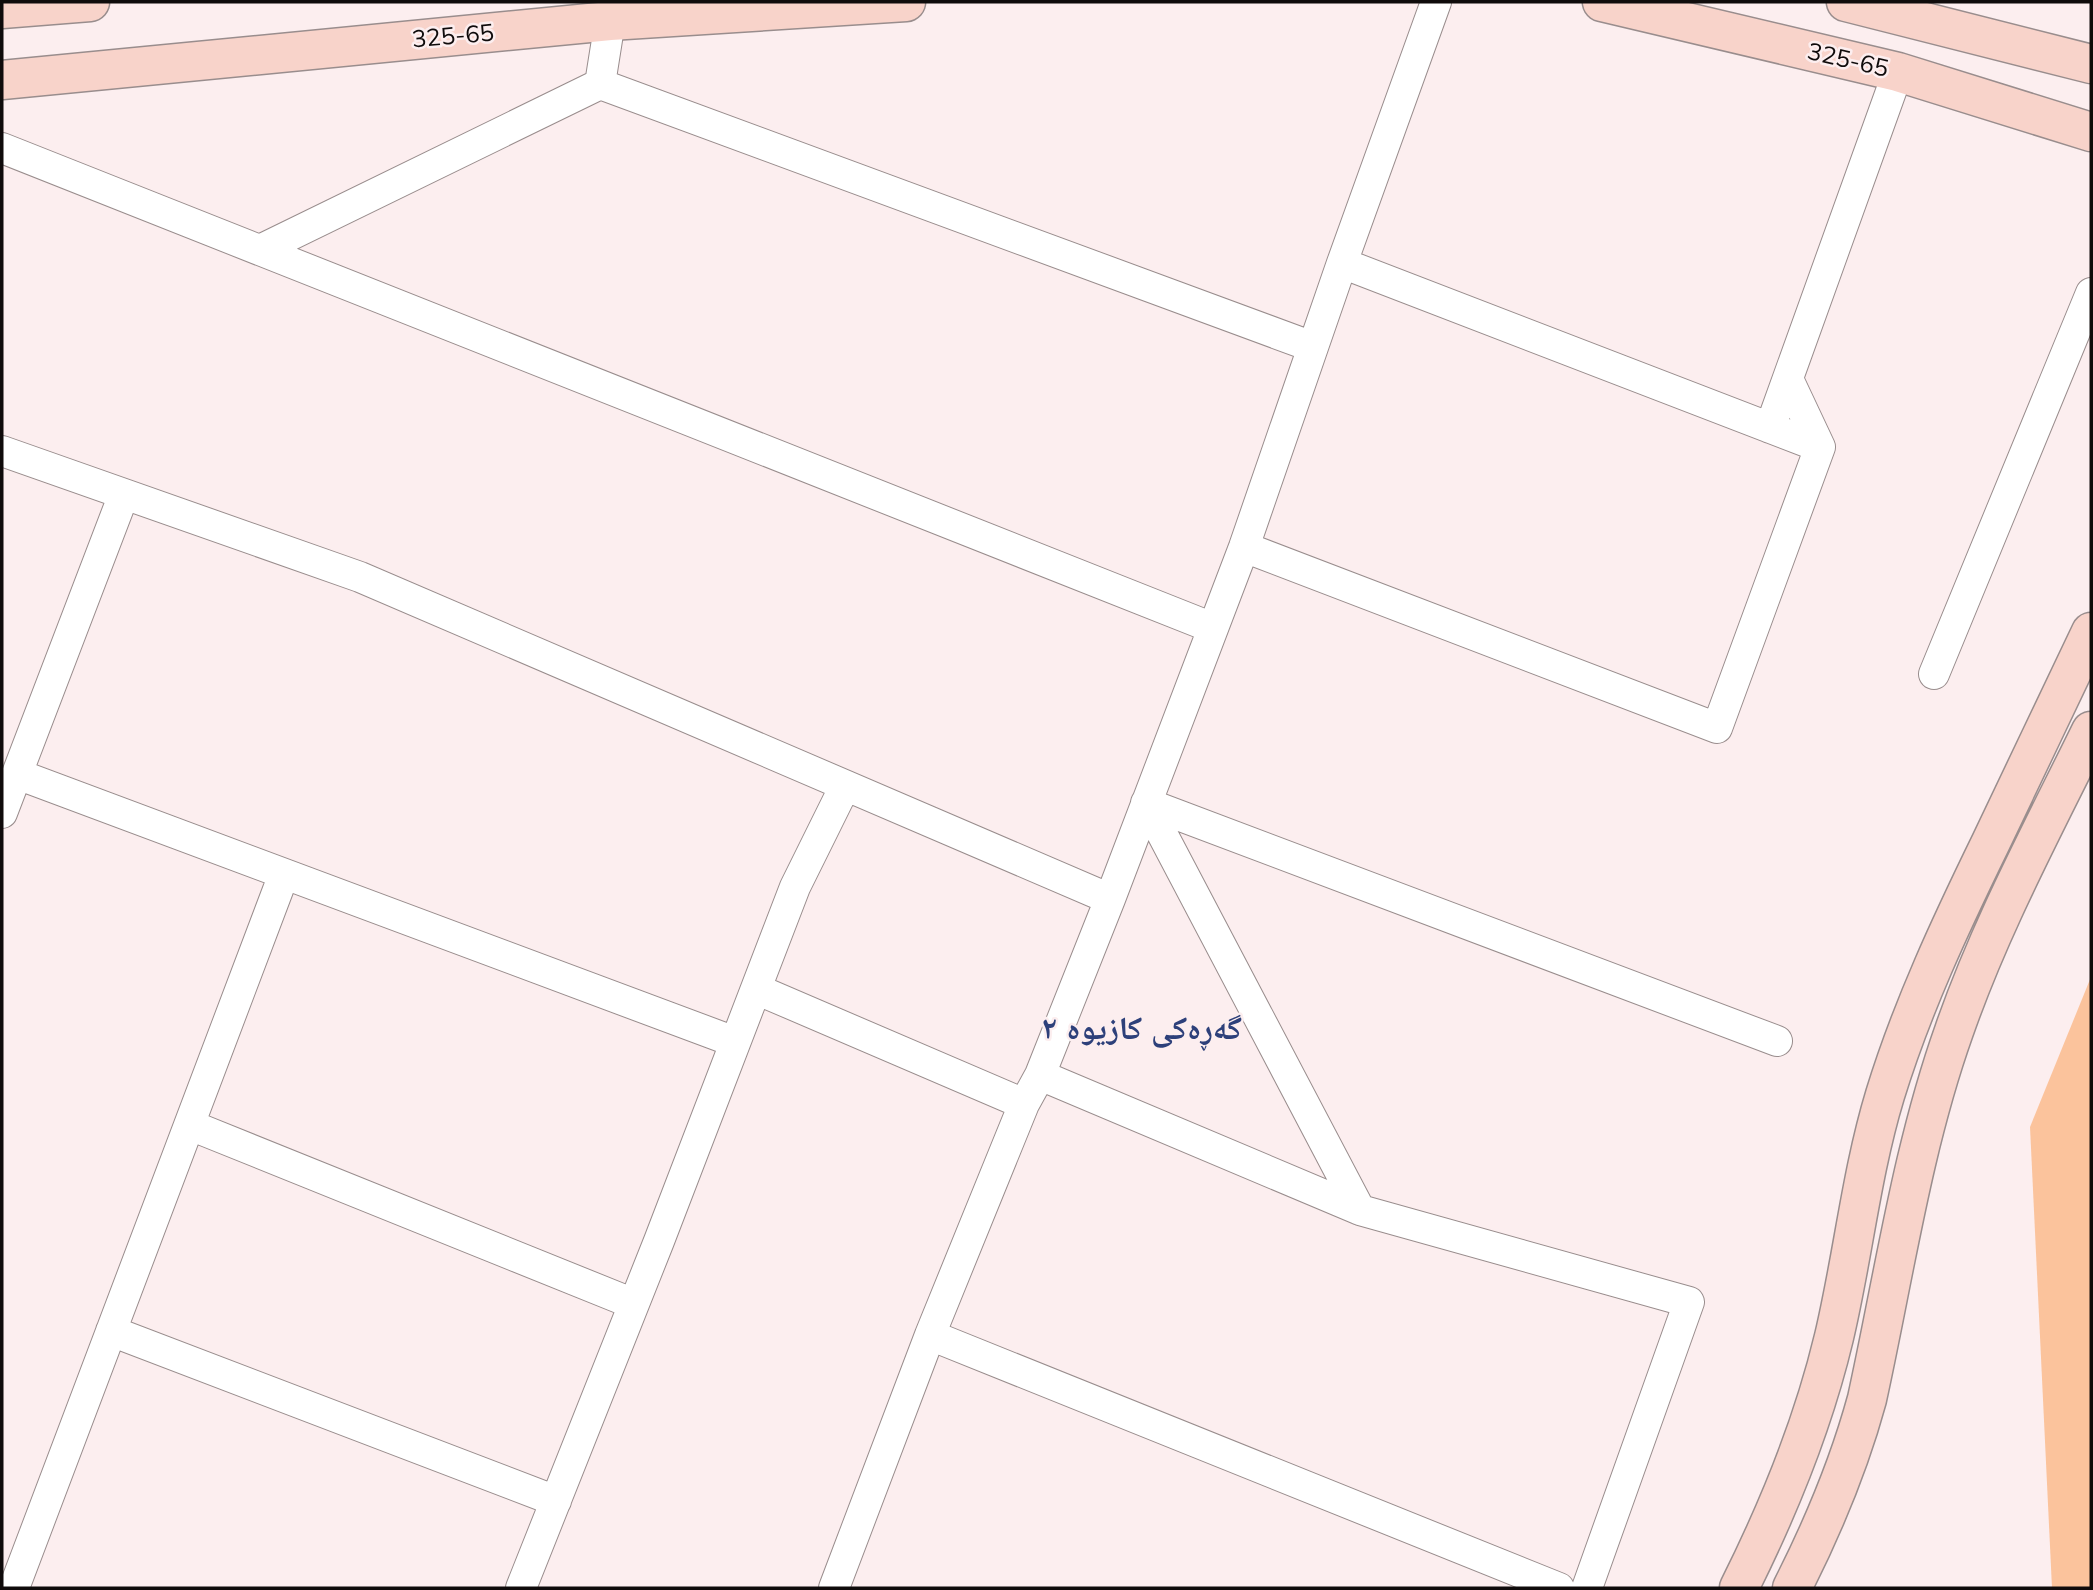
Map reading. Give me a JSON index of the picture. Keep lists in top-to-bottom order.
{
  "streets": {
    "street": ["325-65"]
  },
  "districts": ["گەڕەکی کازیوە ٢"]
}
